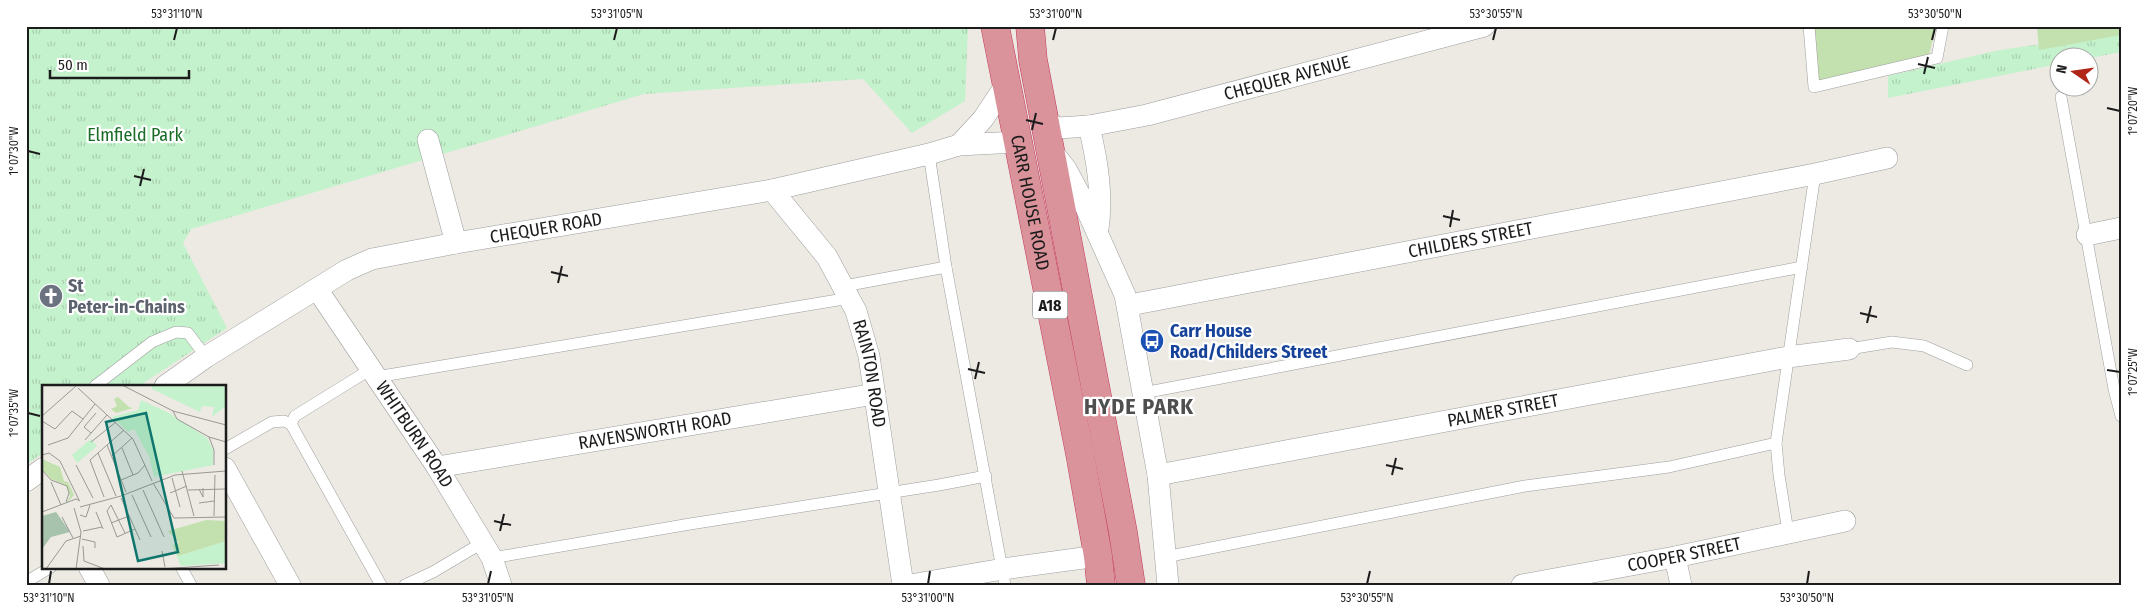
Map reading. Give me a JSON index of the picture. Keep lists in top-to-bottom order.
{
  "streets": {
    "highway": ["CARR HOUSE ROAD", "A18"],
    "street": [
      "CHEQUER AVENUE",
      "CHEQUER ROAD",
      "CHILDERS STREET",
      "RAINTON ROAD",
      "PALMER STREET",
      "RAVENSWORTH ROAD",
      "WHITBURN ROAD",
      "COOPER STREET"
    ]
  },
  "crossings": [
    ["CHEQUER AVENUE", "CARR HOUSE ROAD"],
    ["CARR HOUSE ROAD", "CHEQUER ROAD"],
    ["CHEQUER ROAD", "RAINTON ROAD"],
    ["CHEQUER ROAD", "WHITBURN ROAD"],
    ["RAINTON ROAD", "RAVENSWORTH ROAD"],
    ["RAVENSWORTH ROAD", "WHITBURN ROAD"]
  ],
  "districts": ["HYDE PARK"],
  "parks": ["Elmfield Park"],
  "places": {
    "church": ["St Peter-in-Chains"],
    "bus stop": ["Carr House Road/Childers Street"]
  },
  "scale_bar": "50 m",
  "north": "left",
  "coordinates": [
    "53°31'10\"N",
    "53°31'05\"N",
    "53°31'00\"N",
    "53°30'55\"N",
    "53°30'50\"N",
    "1°07'20\"W",
    "1°07'30\"W",
    "1°07'25\"W",
    "1°07'35\"W"
  ]
}
